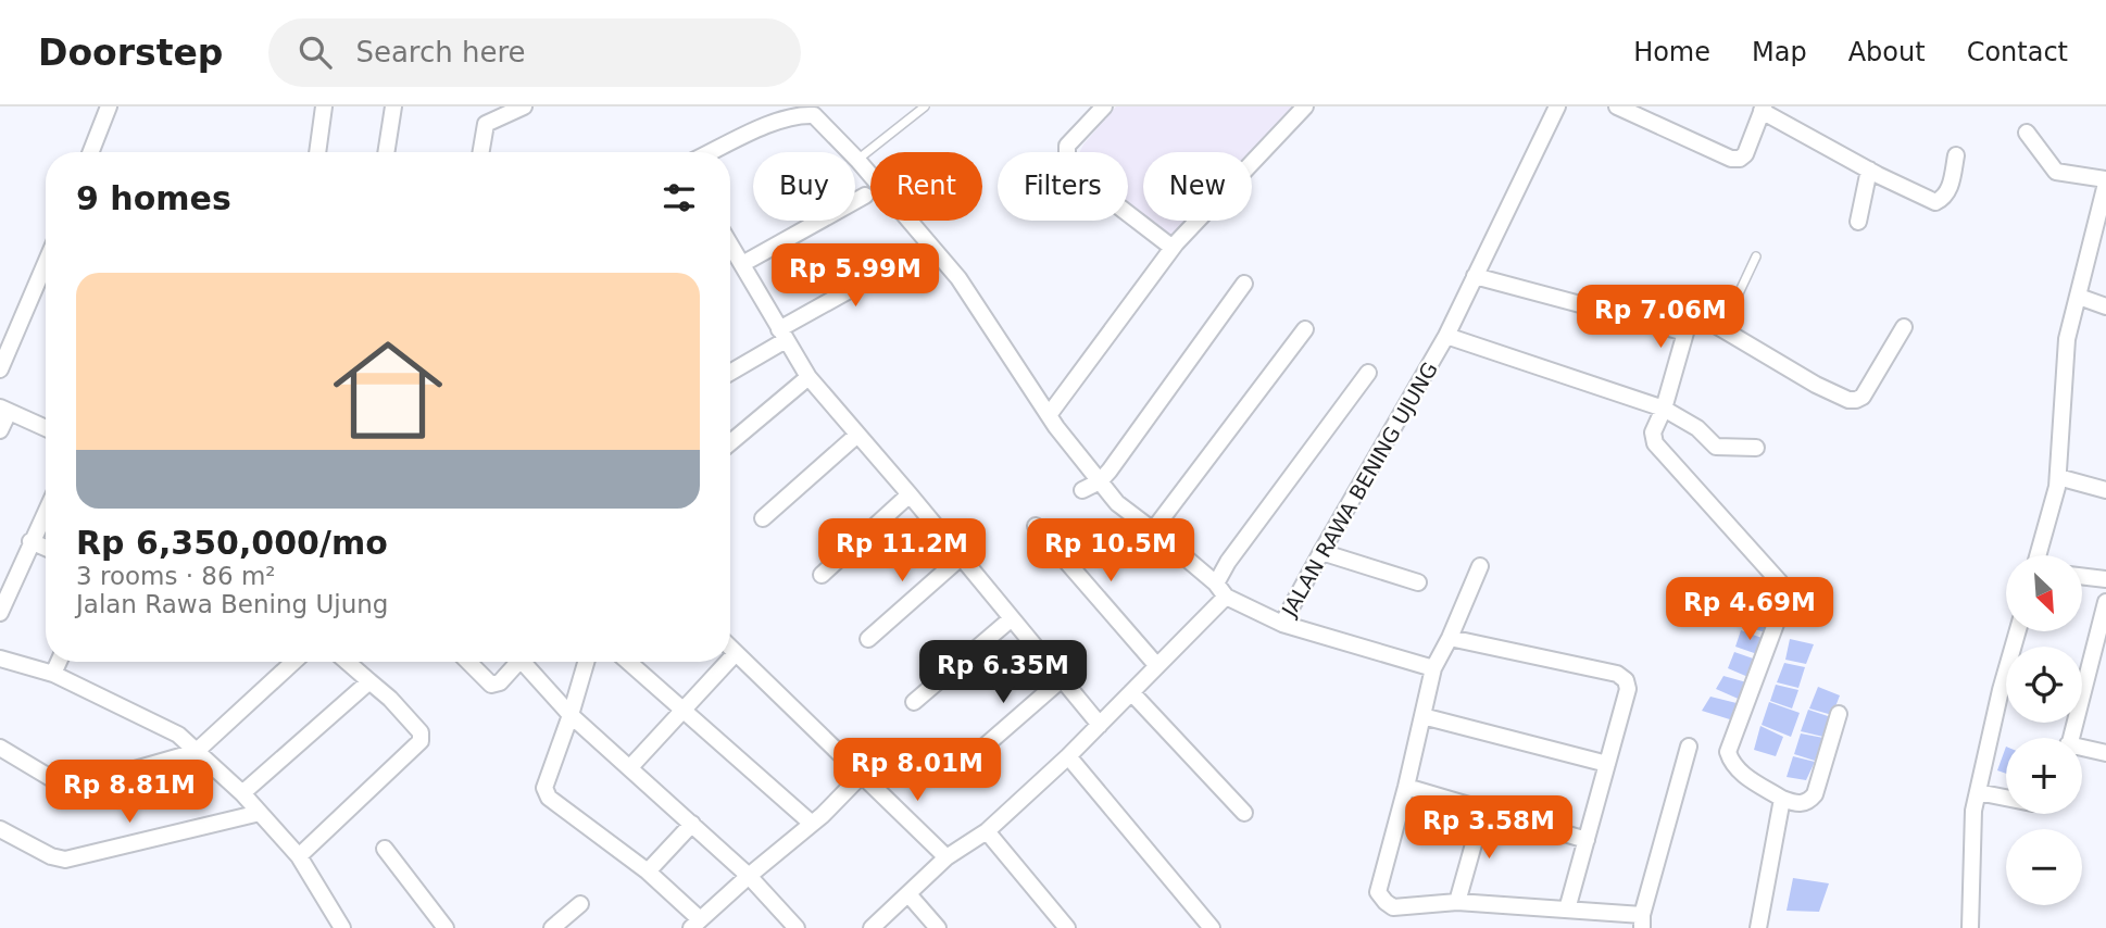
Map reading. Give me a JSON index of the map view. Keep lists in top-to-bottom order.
{
  "streets": {
    "street": ["JALAN RAWA BENING UJUNG"]
  },
  "north": "bottom right",
  "page": {
    "header": "Doorstep",
    "search": "Search here",
    "nav": [
      "Home",
      "Map",
      "About",
      "Contact"
    ],
    "chip": [
      "Buy",
      "Rent",
      "Filters",
      "New"
    ],
    "heading": "9 homes",
    "price": [
      "Rp 5.99M",
      "Rp 7.06M",
      "Rp 11.2M",
      "Rp 10.5M",
      "Rp 4.69M",
      "Rp 6.35M",
      "Rp 8.01M",
      "Rp 8.81M",
      "Rp 3.58M"
    ],
    "list": [
      {
        "name": "Rp 6,350,000/mo",
        "note": "3 rooms · 86 m² · Jalan Rawa Bening Ujung"
      }
    ],
    "map_buttons": ["+", "−"]
  }
}
